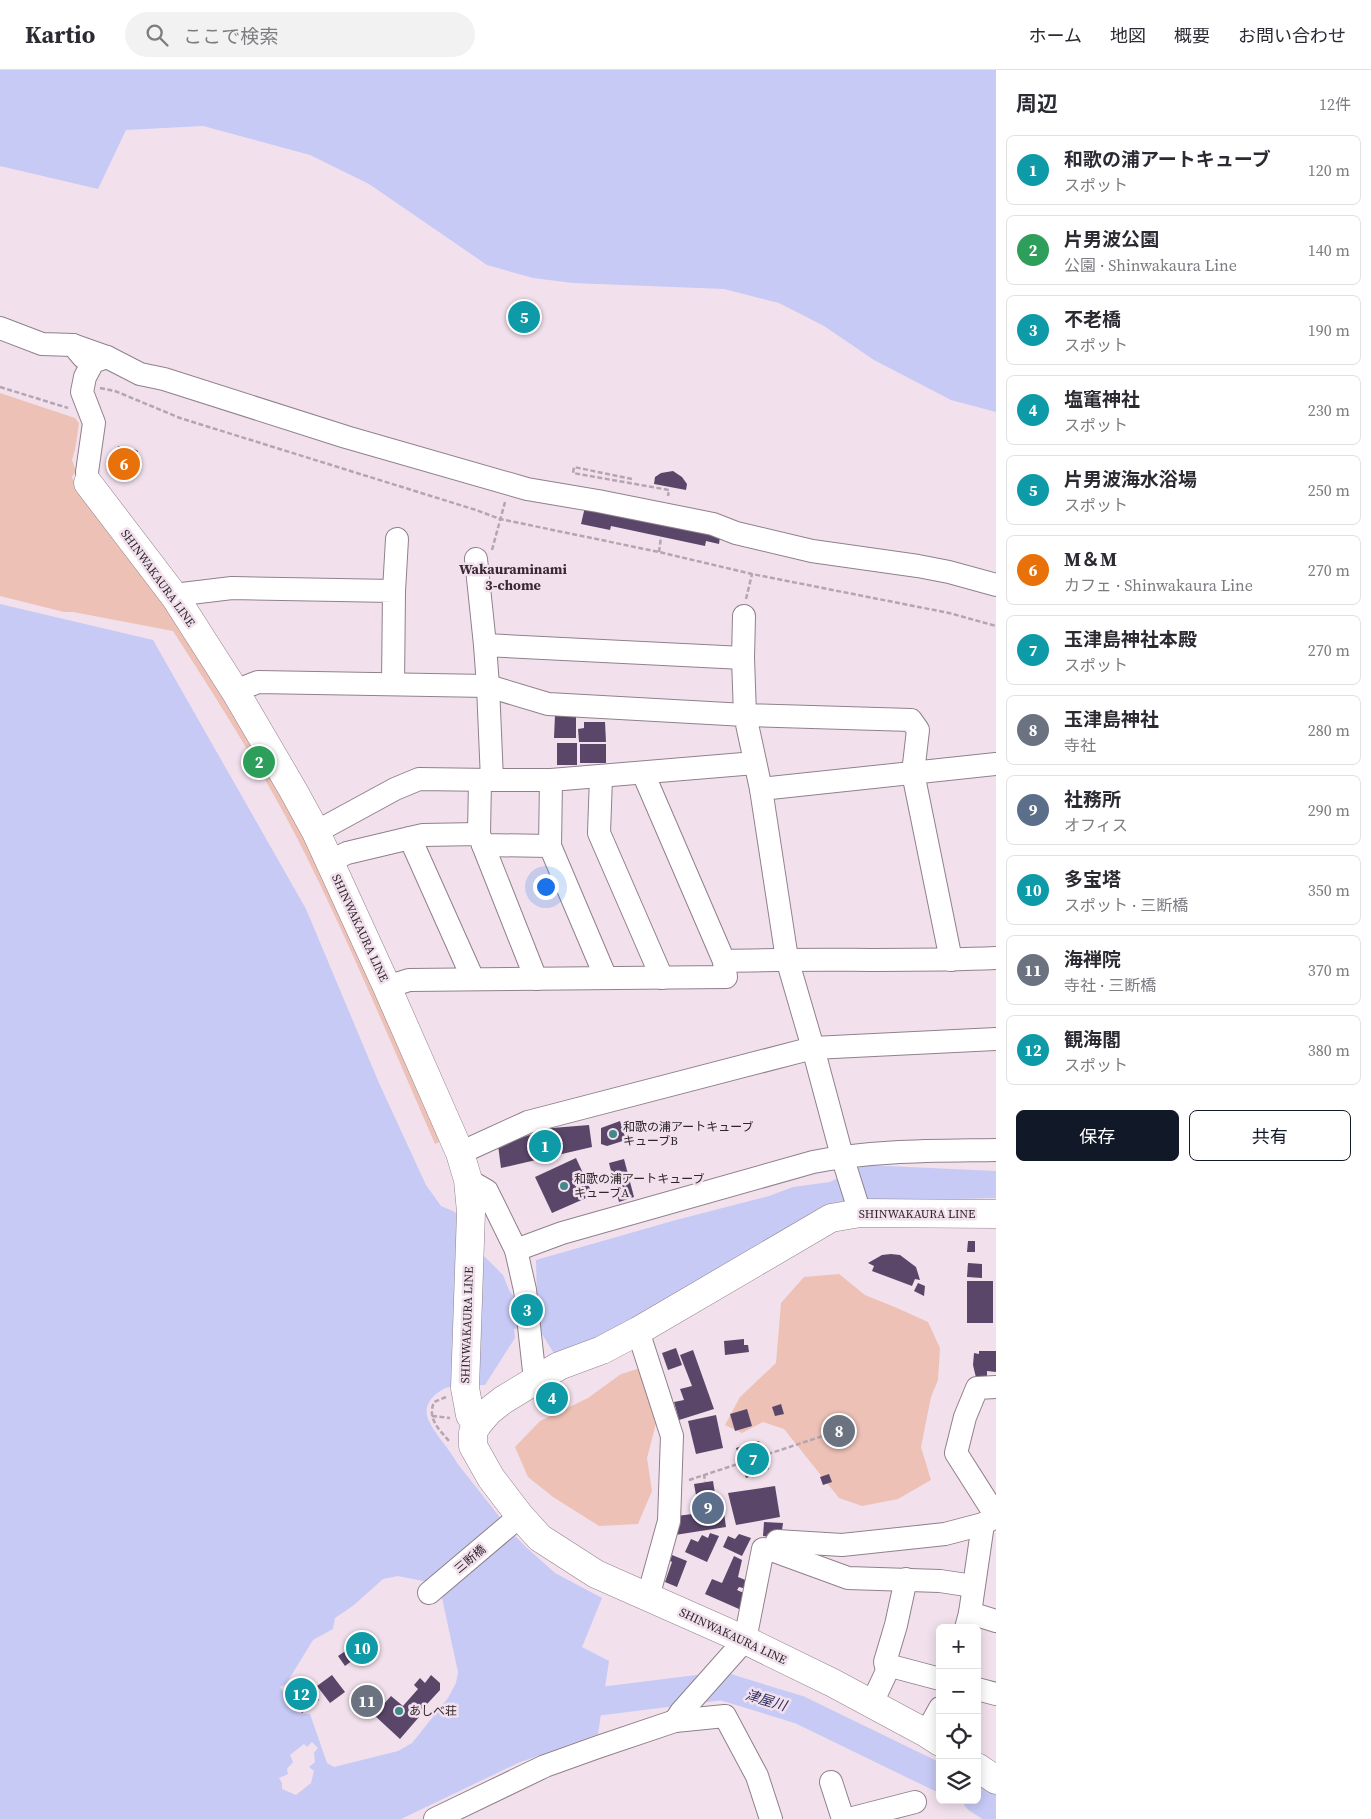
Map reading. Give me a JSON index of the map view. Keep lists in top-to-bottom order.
{
  "streets": {
    "main road": ["SHINWAKAURA LINE"],
    "street": ["三断橋"]
  },
  "crossings": [
    ["SHINWAKAURA LINE", "三断橋"]
  ],
  "districts": ["Wakauraminami 3-chome"],
  "water": ["津屋川"],
  "places": ["和歌の浦アートキューブ キューブB", "和歌の浦アートキューブ キューブA", "あしべ荘"],
  "page": {
    "header": "Kartio",
    "search": "ここで検索",
    "nav": [
      "ホーム",
      "地図",
      "概要",
      "お問い合わせ"
    ],
    "heading": ["周辺", "12件"],
    "list": [
      {
        "mark": "1",
        "name": "和歌の浦アートキューブ",
        "note": "スポット",
        "value": "120 m"
      },
      {
        "mark": "2",
        "name": "片男波公園",
        "note": "公園 · Shinwakaura Line",
        "value": "140 m"
      },
      {
        "mark": "3",
        "name": "不老橋",
        "note": "スポット",
        "value": "190 m"
      },
      {
        "mark": "4",
        "name": "塩竃神社",
        "note": "スポット",
        "value": "230 m"
      },
      {
        "mark": "5",
        "name": "片男波海水浴場",
        "note": "スポット",
        "value": "250 m"
      },
      {
        "mark": "6",
        "name": "M＆M",
        "note": "カフェ · Shinwakaura Line",
        "value": "270 m"
      },
      {
        "mark": "7",
        "name": "玉津島神社本殿",
        "note": "スポット",
        "value": "270 m"
      },
      {
        "mark": "8",
        "name": "玉津島神社",
        "note": "寺社",
        "value": "280 m"
      },
      {
        "mark": "9",
        "name": "社務所",
        "note": "オフィス",
        "value": "290 m"
      },
      {
        "mark": "10",
        "name": "多宝塔",
        "note": "スポット · 三断橋",
        "value": "350 m"
      },
      {
        "mark": "11",
        "name": "海禅院",
        "note": "寺社 · 三断橋",
        "value": "370 m"
      },
      {
        "mark": "12",
        "name": "観海閣",
        "note": "スポット",
        "value": "380 m"
      }
    ],
    "pins": [
      "5",
      "6",
      "2",
      "1",
      "3",
      "4",
      "8",
      "7",
      "9",
      "10",
      "12",
      "11"
    ],
    "buttons": ["保存", "共有"],
    "map_buttons": ["+", "−"]
  }
}
